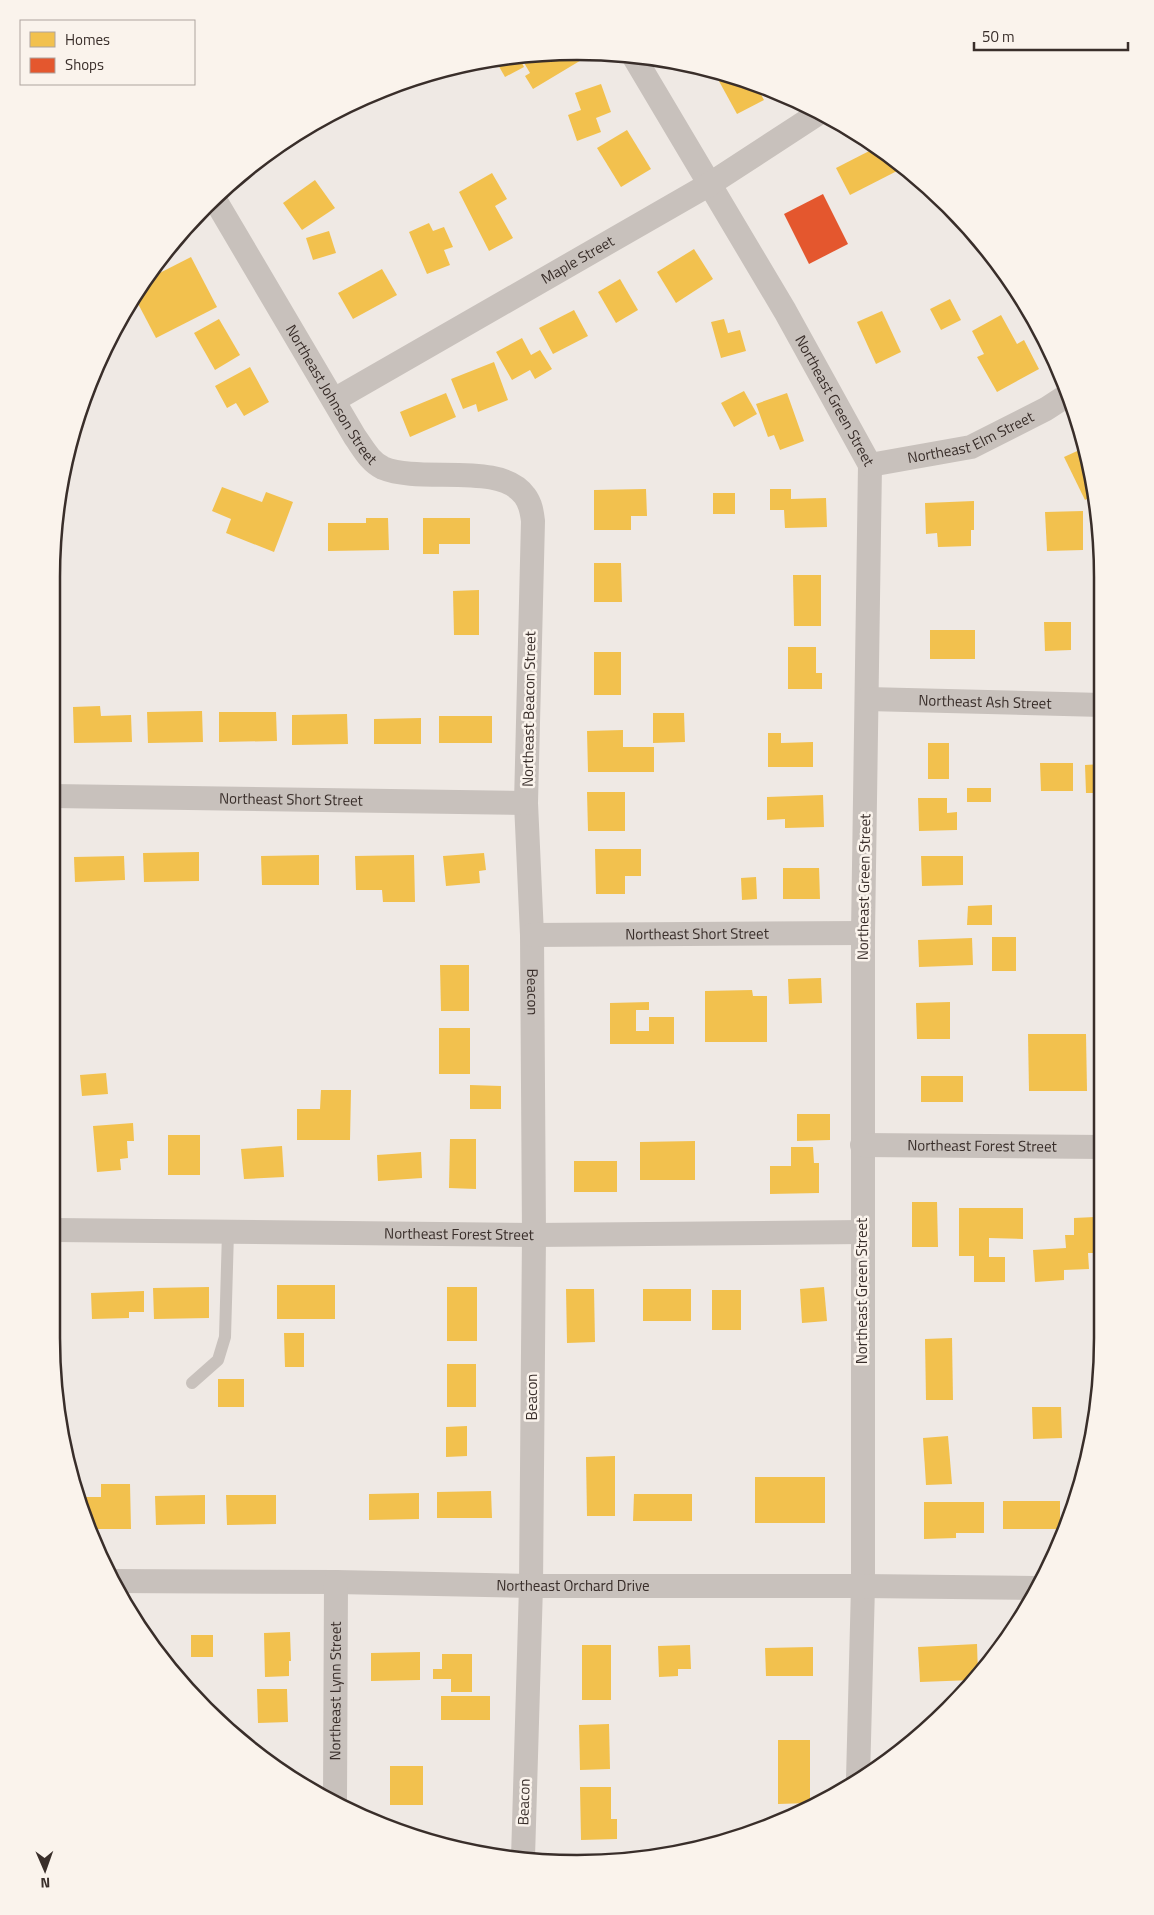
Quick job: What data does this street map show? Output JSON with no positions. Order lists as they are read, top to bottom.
{
  "streets": {
    "street": [
      "Maple Street",
      "Northeast Johnson Street",
      "Northeast Green Street",
      "Northeast Elm Street",
      "Northeast Ash Street",
      "Northeast Beacon Street",
      "Northeast Short Street",
      "Beacon",
      "Northeast Forest Street",
      "Northeast Orchard Drive",
      "Northeast Lynn Street"
    ]
  },
  "crossings": [
    ["Maple Street", "Northeast Johnson Street"],
    ["Maple Street", "Northeast Green Street"],
    ["Northeast Johnson Street", "Northeast Beacon Street"],
    ["Northeast Green Street", "Northeast Elm Street"],
    ["Northeast Green Street", "Northeast Ash Street"],
    ["Northeast Green Street", "Northeast Short Street"],
    ["Northeast Green Street", "Northeast Forest Street"],
    ["Northeast Green Street", "Northeast Orchard Drive"],
    ["Northeast Beacon Street", "Northeast Short Street"],
    ["Northeast Beacon Street", "Beacon"],
    ["Northeast Short Street", "Beacon"],
    ["Beacon", "Northeast Forest Street"],
    ["Beacon", "Northeast Orchard Drive"],
    ["Northeast Orchard Drive", "Northeast Lynn Street"]
  ],
  "legend": ["Homes", "Shops"],
  "scale_bar": "50 m",
  "north": "bottom"
}
